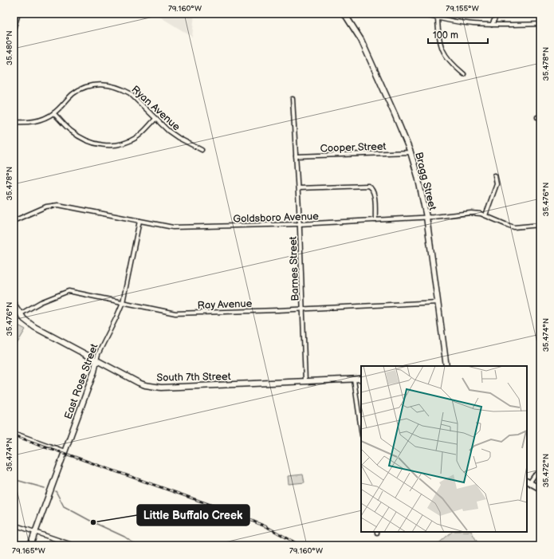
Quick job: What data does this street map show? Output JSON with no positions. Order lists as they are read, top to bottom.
{
  "streets": {
    "street": [
      "Ryan Avenue",
      "Cooper Street",
      "Bragg Street",
      "Goldsboro Avenue",
      "Barnes Street",
      "Ray Avenue",
      "South 7th Street",
      "East Rose Street"
    ]
  },
  "crossings": [
    ["Cooper Street", "Bragg Street"],
    ["Cooper Street", "Barnes Street"],
    ["Bragg Street", "Goldsboro Avenue"],
    ["Bragg Street", "Ray Avenue"],
    ["Goldsboro Avenue", "Barnes Street"],
    ["Goldsboro Avenue", "East Rose Street"],
    ["Barnes Street", "Ray Avenue"],
    ["Barnes Street", "South 7th Street"],
    ["Ray Avenue", "South 7th Street"],
    ["Ray Avenue", "East Rose Street"],
    ["South 7th Street", "East Rose Street"]
  ],
  "places": ["Little Buffalo Creek"],
  "scale_bar": "100 m",
  "coordinates": [
    "79.160°W",
    "79.155°W",
    "35.480°N",
    "35.478°N",
    "35.476°N",
    "35.474°N",
    "35.472°N",
    "79.165°W"
  ]
}
